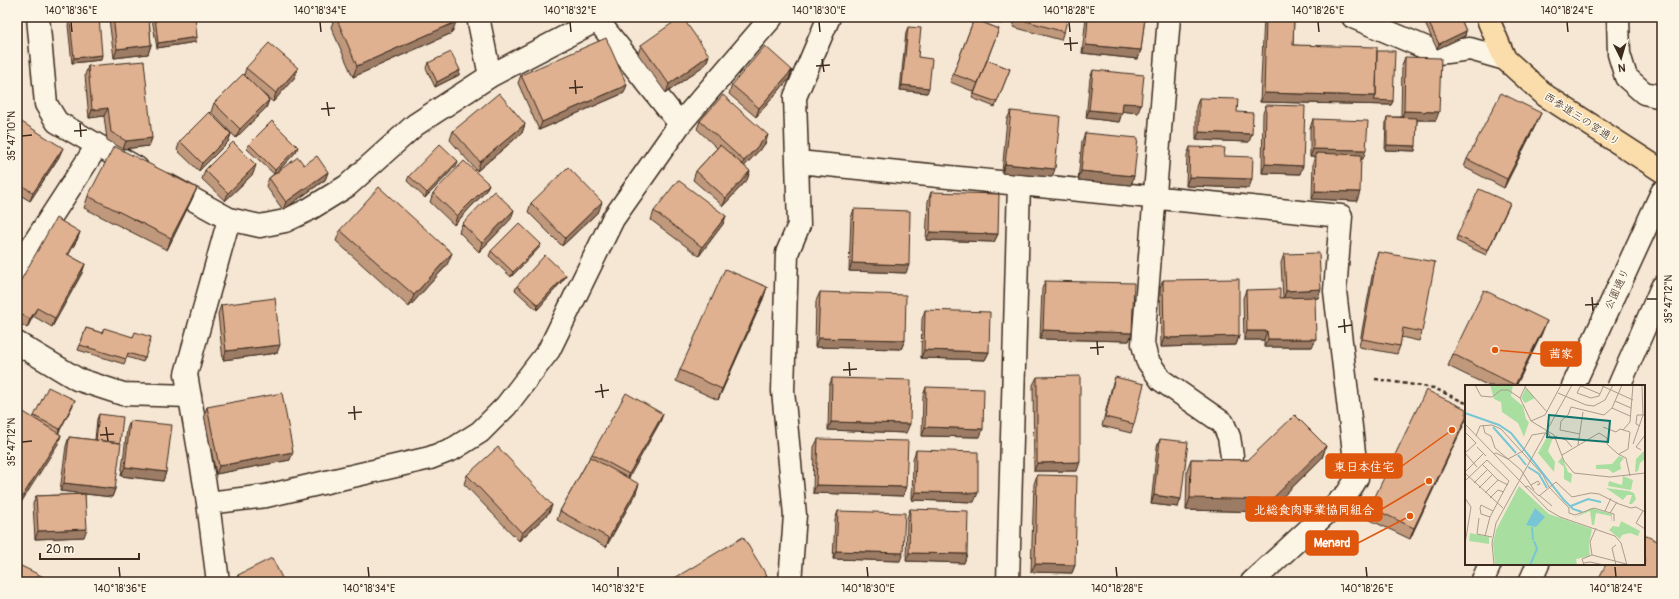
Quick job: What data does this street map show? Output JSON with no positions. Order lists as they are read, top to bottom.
{
  "streets": {
    "main road": ["西参道三の宮通り"],
    "street": ["公園通り"]
  },
  "places": [
    "茜家",
    "東日本住宅",
    "北総食肉事業協同組合",
    "Menard"
  ],
  "scale_bar": "20 m",
  "north": "bottom",
  "coordinates": [
    "140°18'36\"E",
    "140°18'34\"E",
    "140°18'32\"E",
    "140°18'30\"E",
    "140°18'28\"E",
    "140°18'26\"E",
    "140°18'24\"E",
    "35°47'10\"N",
    "35°47'12\"N"
  ]
}
